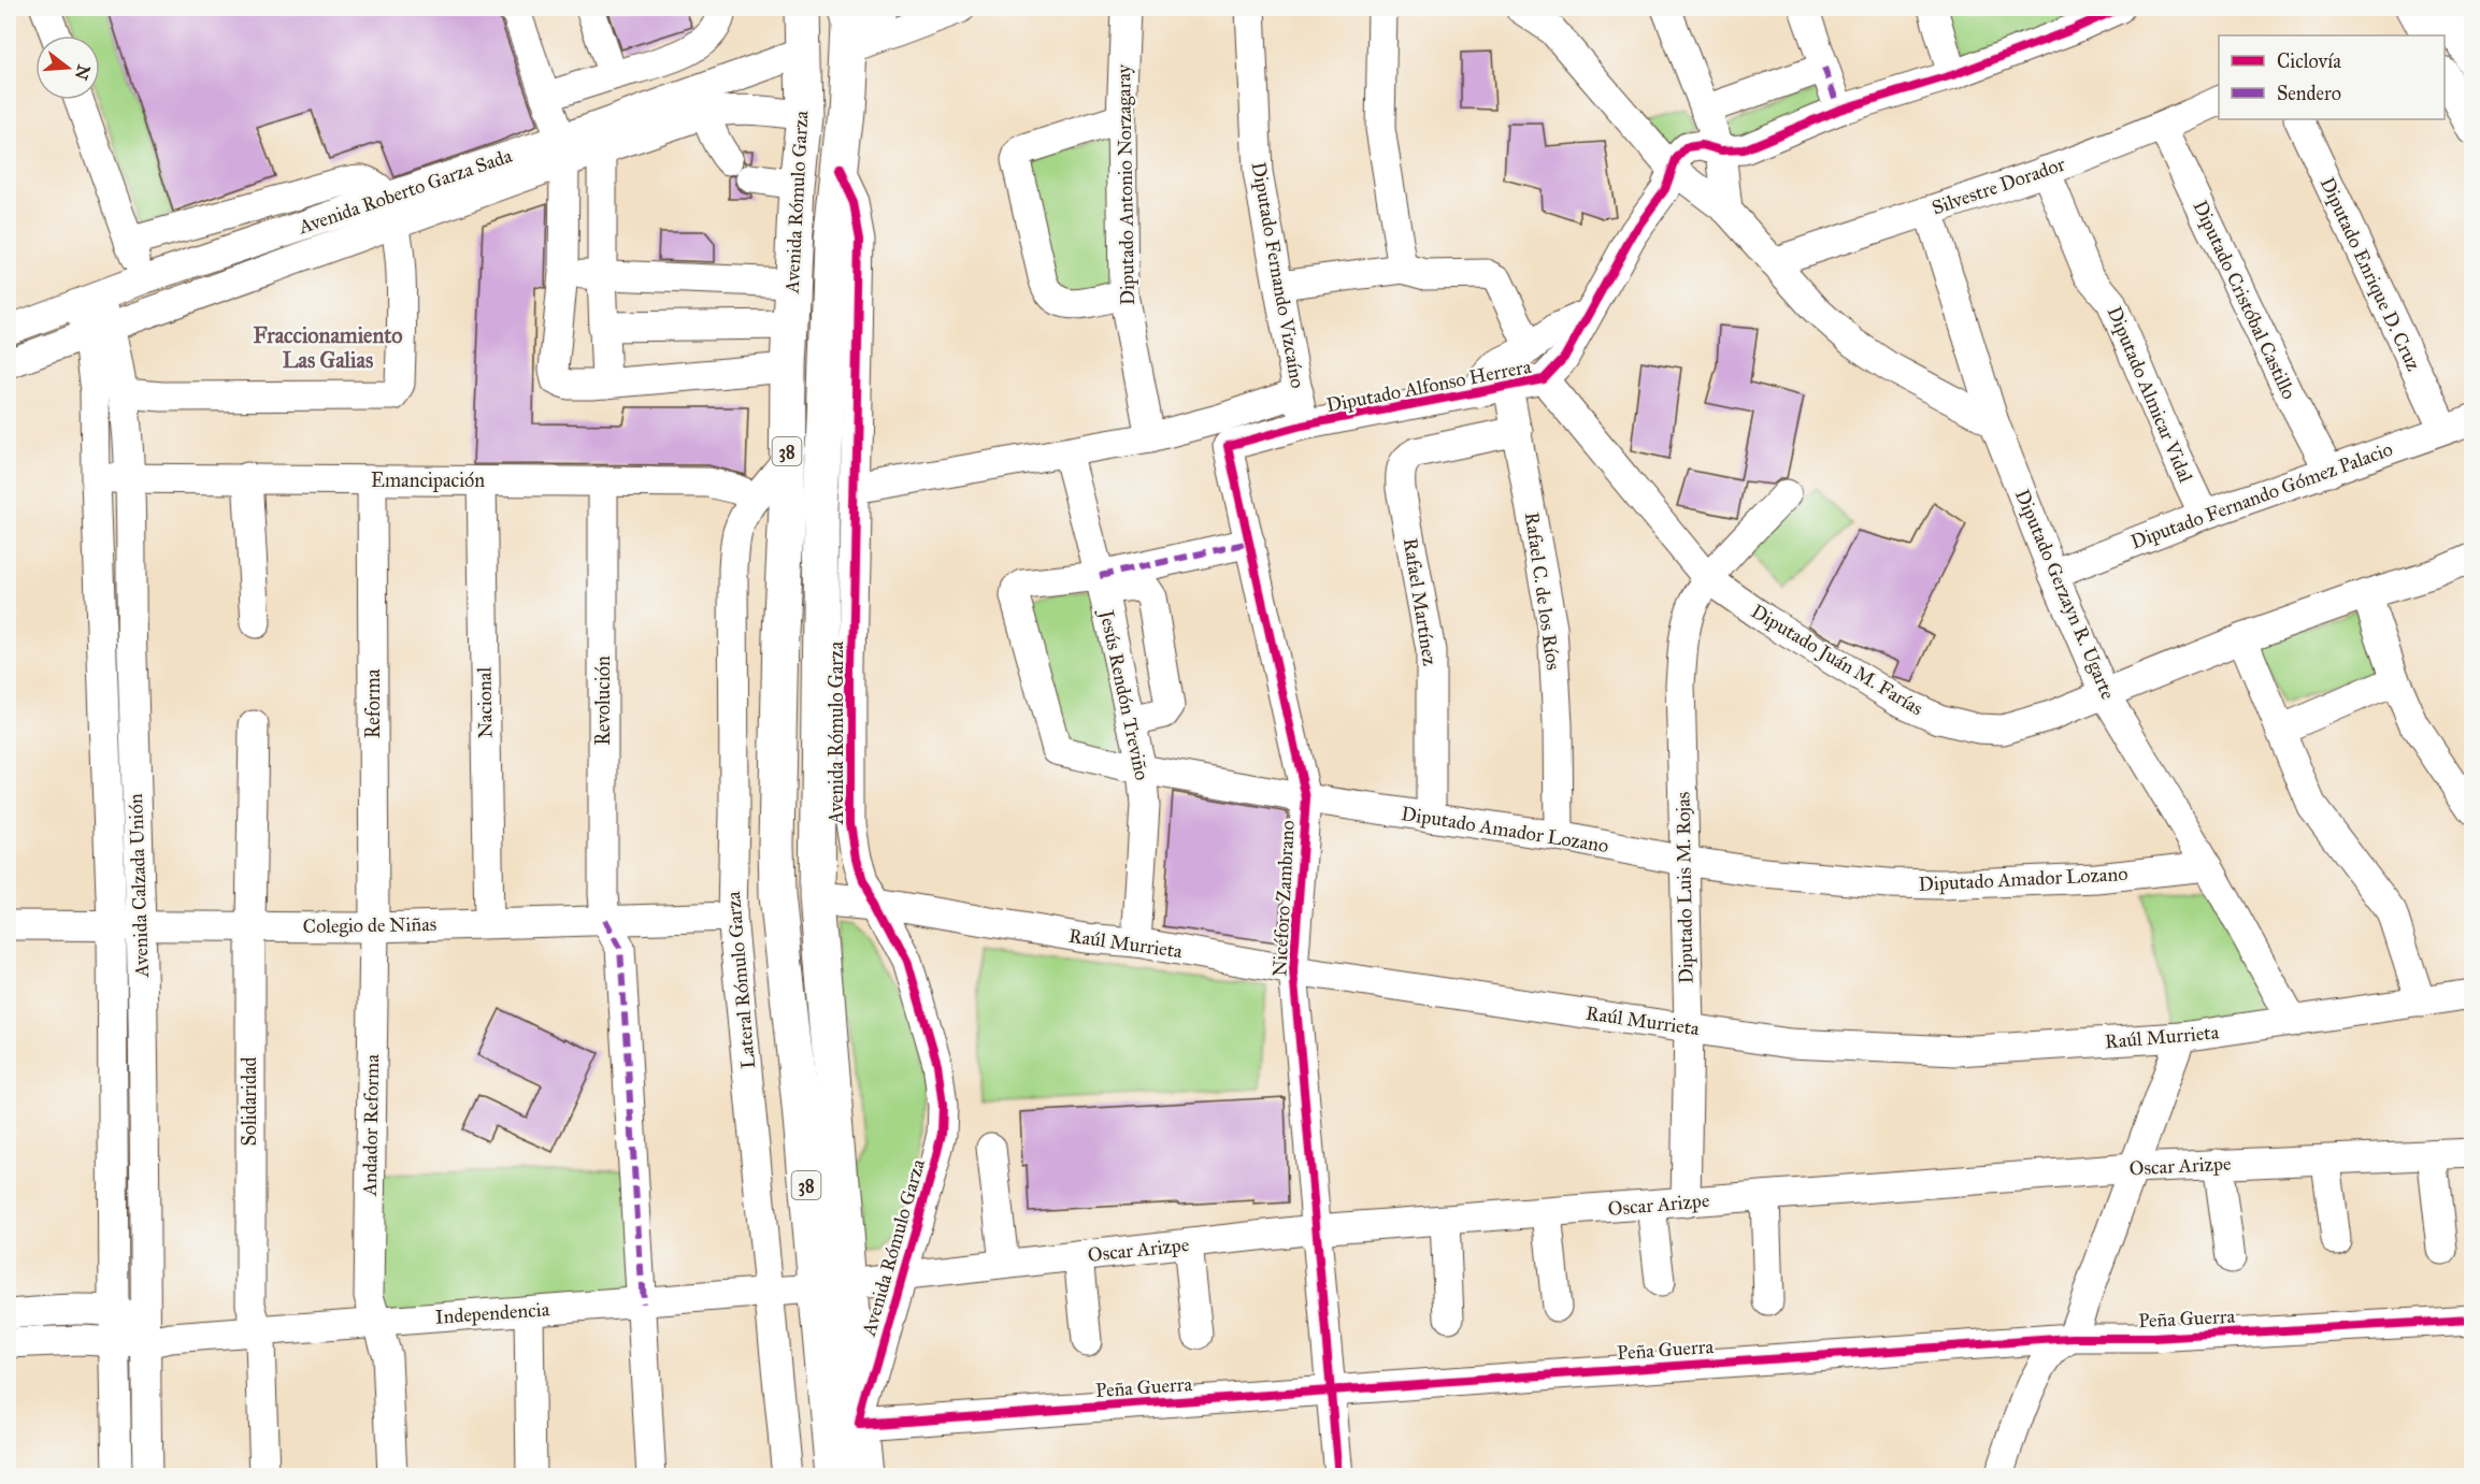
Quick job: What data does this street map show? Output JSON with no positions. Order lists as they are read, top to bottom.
{
  "streets": {
    "main road": ["Avenida Rómulo Garza", "38"],
    "street": [
      "Diputado Antonio Norzagaray",
      "Silvestre Dorador",
      "Avenida Roberto Garza Sada",
      "Diputado Enrique D. Cruz",
      "Diputado Fernando Vizcaíno",
      "Diputado Cristóbal Castillo",
      "Diputado Alfonso Herrera",
      "Diputado Almicar Vidal",
      "Emancipación",
      "Diputado Fernando Gómez Palacio",
      "Rafael C. de los Ríos",
      "Diputado Gerzayn R. Ugarte",
      "Rafael Martínez",
      "Diputado Juán M. Farías",
      "Jesús Rendón Treviño",
      "Revolución",
      "Nacional",
      "Reforma",
      "Diputado Amador Lozano",
      "Avenida Calzada Unión",
      "Diputado Luis M. Rojas",
      "Nicéforo Zambrano",
      "Colegio de Niñas",
      "Raúl Murrieta",
      "Lateral Rómulo Garza",
      "Solidaridad",
      "Andador Reforma",
      "Oscar Arizpe",
      "Independencia",
      "Peña Guerra"
    ]
  },
  "crossings": [
    ["Diputado Antonio Norzagaray", "Diputado Alfonso Herrera"],
    ["Silvestre Dorador", "Diputado Cristóbal Castillo"],
    ["Silvestre Dorador", "Diputado Almicar Vidal"],
    ["Silvestre Dorador", "Diputado Gerzayn R. Ugarte"],
    ["Avenida Roberto Garza Sada", "Avenida Rómulo Garza"],
    ["Avenida Roberto Garza Sada", "Avenida Calzada Unión"],
    ["Avenida Rómulo Garza", "Diputado Alfonso Herrera"],
    ["Avenida Rómulo Garza", "Raúl Murrieta"],
    ["Avenida Rómulo Garza", "Lateral Rómulo Garza"],
    ["Avenida Rómulo Garza", "Oscar Arizpe"],
    ["Avenida Rómulo Garza", "Independencia"],
    ["Avenida Rómulo Garza", "Peña Guerra"],
    ["Diputado Enrique D. Cruz", "Diputado Fernando Gómez Palacio"],
    ["Diputado Fernando Vizcaíno", "Diputado Alfonso Herrera"],
    ["Diputado Cristóbal Castillo", "Diputado Fernando Gómez Palacio"],
    ["Diputado Alfonso Herrera", "Rafael C. de los Ríos"],
    ["Diputado Alfonso Herrera", "Diputado Juán M. Farías"],
    ["Diputado Alfonso Herrera", "Jesús Rendón Treviño"],
    ["Diputado Alfonso Herrera", "Nicéforo Zambrano"],
    ["Diputado Almicar Vidal", "Diputado Fernando Gómez Palacio"],
    ["Emancipación", "Revolución"],
    ["Emancipación", "Nacional"],
    ["Emancipación", "Reforma"],
    ["Emancipación", "Avenida Calzada Unión"],
    ["Emancipación", "Lateral Rómulo Garza"],
    ["Diputado Fernando Gómez Palacio", "Diputado Gerzayn R. Ugarte"],
    ["Rafael C. de los Ríos", "Rafael Martínez"],
    ["Rafael C. de los Ríos", "Diputado Amador Lozano"],
    ["Diputado Gerzayn R. Ugarte", "Diputado Juán M. Farías"],
    ["Diputado Gerzayn R. Ugarte", "Diputado Amador Lozano"],
    ["Diputado Gerzayn R. Ugarte", "Raúl Murrieta"],
    ["Rafael Martínez", "Diputado Amador Lozano"],
    ["Diputado Juán M. Farías", "Diputado Luis M. Rojas"],
    ["Jesús Rendón Treviño", "Diputado Amador Lozano"],
    ["Jesús Rendón Treviño", "Raúl Murrieta"],
    ["Revolución", "Colegio de Niñas"],
    ["Nacional", "Colegio de Niñas"],
    ["Reforma", "Colegio de Niñas"],
    ["Reforma", "Andador Reforma"],
    ["Diputado Amador Lozano", "Diputado Luis M. Rojas"],
    ["Diputado Amador Lozano", "Nicéforo Zambrano"],
    ["Avenida Calzada Unión", "Colegio de Niñas"],
    ["Avenida Calzada Unión", "Independencia"],
    ["Diputado Luis M. Rojas", "Raúl Murrieta"],
    ["Diputado Luis M. Rojas", "Oscar Arizpe"],
    ["Nicéforo Zambrano", "Raúl Murrieta"],
    ["Nicéforo Zambrano", "Oscar Arizpe"],
    ["Nicéforo Zambrano", "Peña Guerra"],
    ["Colegio de Niñas", "Lateral Rómulo Garza"],
    ["Colegio de Niñas", "Solidaridad"],
    ["Colegio de Niñas", "Andador Reforma"],
    ["Lateral Rómulo Garza", "Independencia"],
    ["Solidaridad", "Independencia"],
    ["Andador Reforma", "Independencia"],
    ["Oscar Arizpe", "Independencia"]
  ],
  "districts": ["Fraccionamiento Las Galias"],
  "legend": ["Ciclovía", "Sendero"],
  "north": "right"
}
